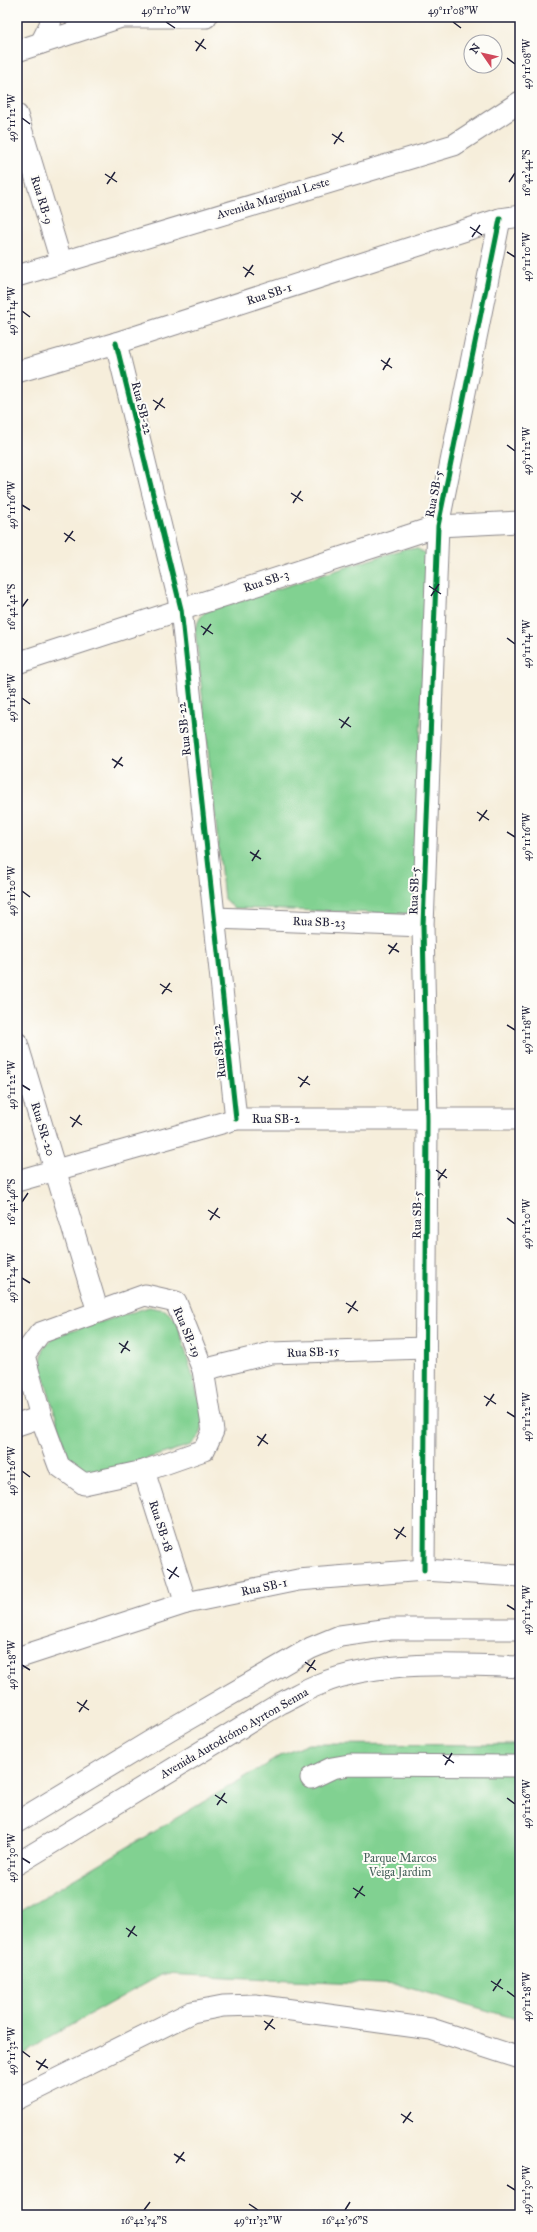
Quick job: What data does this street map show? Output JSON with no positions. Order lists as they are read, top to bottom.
{
  "streets": {
    "street": [
      "Avenida Marginal Leste",
      "Rua RB-9",
      "Rua SB-1",
      "Rua SB-22",
      "Rua SB-5",
      "Rua SB-3",
      "Rua SB-23",
      "Rua SB-2",
      "Rua SR-20",
      "Rua SB-19",
      "Rua SB-15",
      "Rua SB-18",
      "Avenida Autodrómo Ayrton Senna"
    ]
  },
  "crossings": [
    ["Avenida Marginal Leste", "Rua RB-9"],
    ["Rua SB-1", "Rua SB-22"],
    ["Rua SB-1", "Rua SB-5"],
    ["Rua SB-1", "Rua SB-18"],
    ["Rua SB-22", "Rua SB-3"],
    ["Rua SB-22", "Rua SB-23"],
    ["Rua SB-22", "Rua SB-2"],
    ["Rua SB-5", "Rua SB-3"],
    ["Rua SB-5", "Rua SB-23"],
    ["Rua SB-5", "Rua SB-2"],
    ["Rua SB-5", "Rua SB-15"],
    ["Rua SB-2", "Rua SR-20"],
    ["Rua SB-19", "Rua SB-15"]
  ],
  "parks": ["Parque Marcos Veiga Jardim"],
  "north": "top left",
  "coordinates": [
    "49°11'10\"W",
    "49°11'08\"W",
    "49°11'12\"W",
    "16°42'44\"S",
    "49°11'14\"W",
    "49°11'16\"W",
    "16°42'42\"S",
    "49°11'18\"W",
    "49°11'20\"W",
    "49°11'22\"W",
    "16°42'46\"S",
    "49°11'24\"W",
    "49°11'26\"W",
    "49°11'28\"W",
    "49°11'30\"W",
    "49°11'32\"W",
    "16°42'54\"S",
    "16°42'56\"S"
  ]
}
